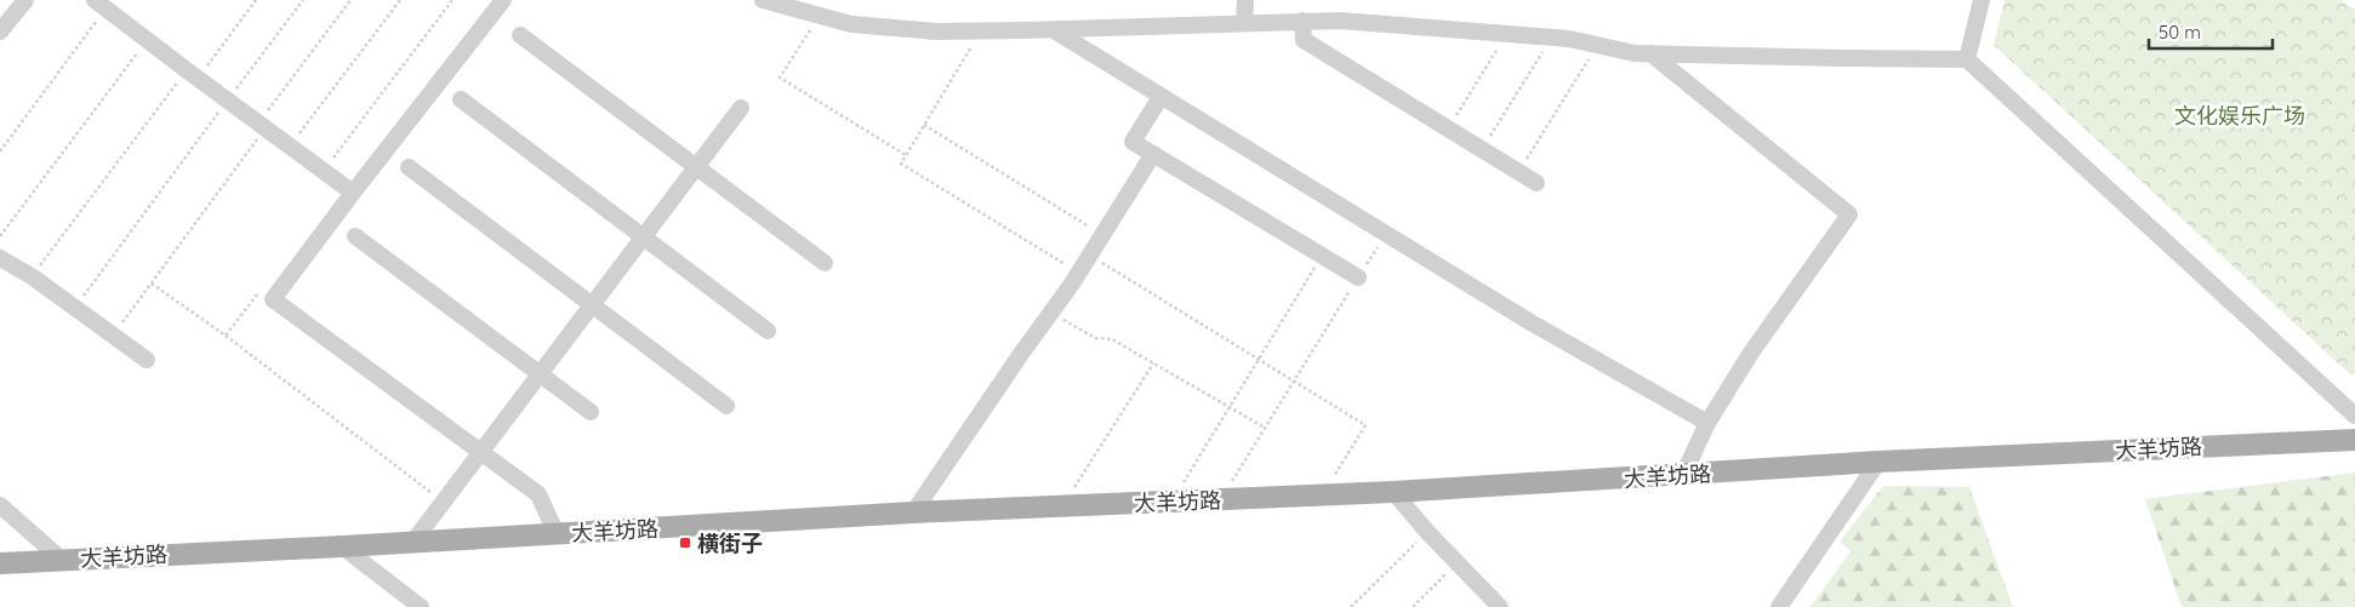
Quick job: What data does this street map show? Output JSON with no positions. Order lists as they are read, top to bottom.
{
  "streets": {
    "main road": ["大羊坊路"]
  },
  "parks": ["文化娱乐广场"],
  "places": {
    "transit": ["横街子"]
  },
  "scale_bar": "50 m"
}
